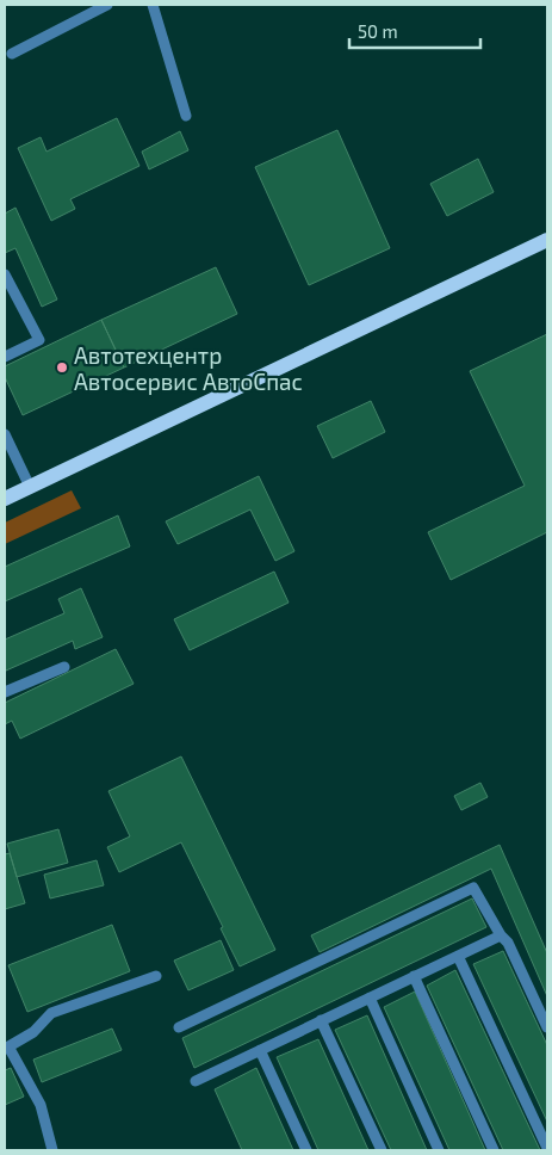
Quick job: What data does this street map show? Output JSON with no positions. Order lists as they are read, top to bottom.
{
  "places": ["Автотехцентр Автосервис АвтоСпас"],
  "scale_bar": "50 m"
}
